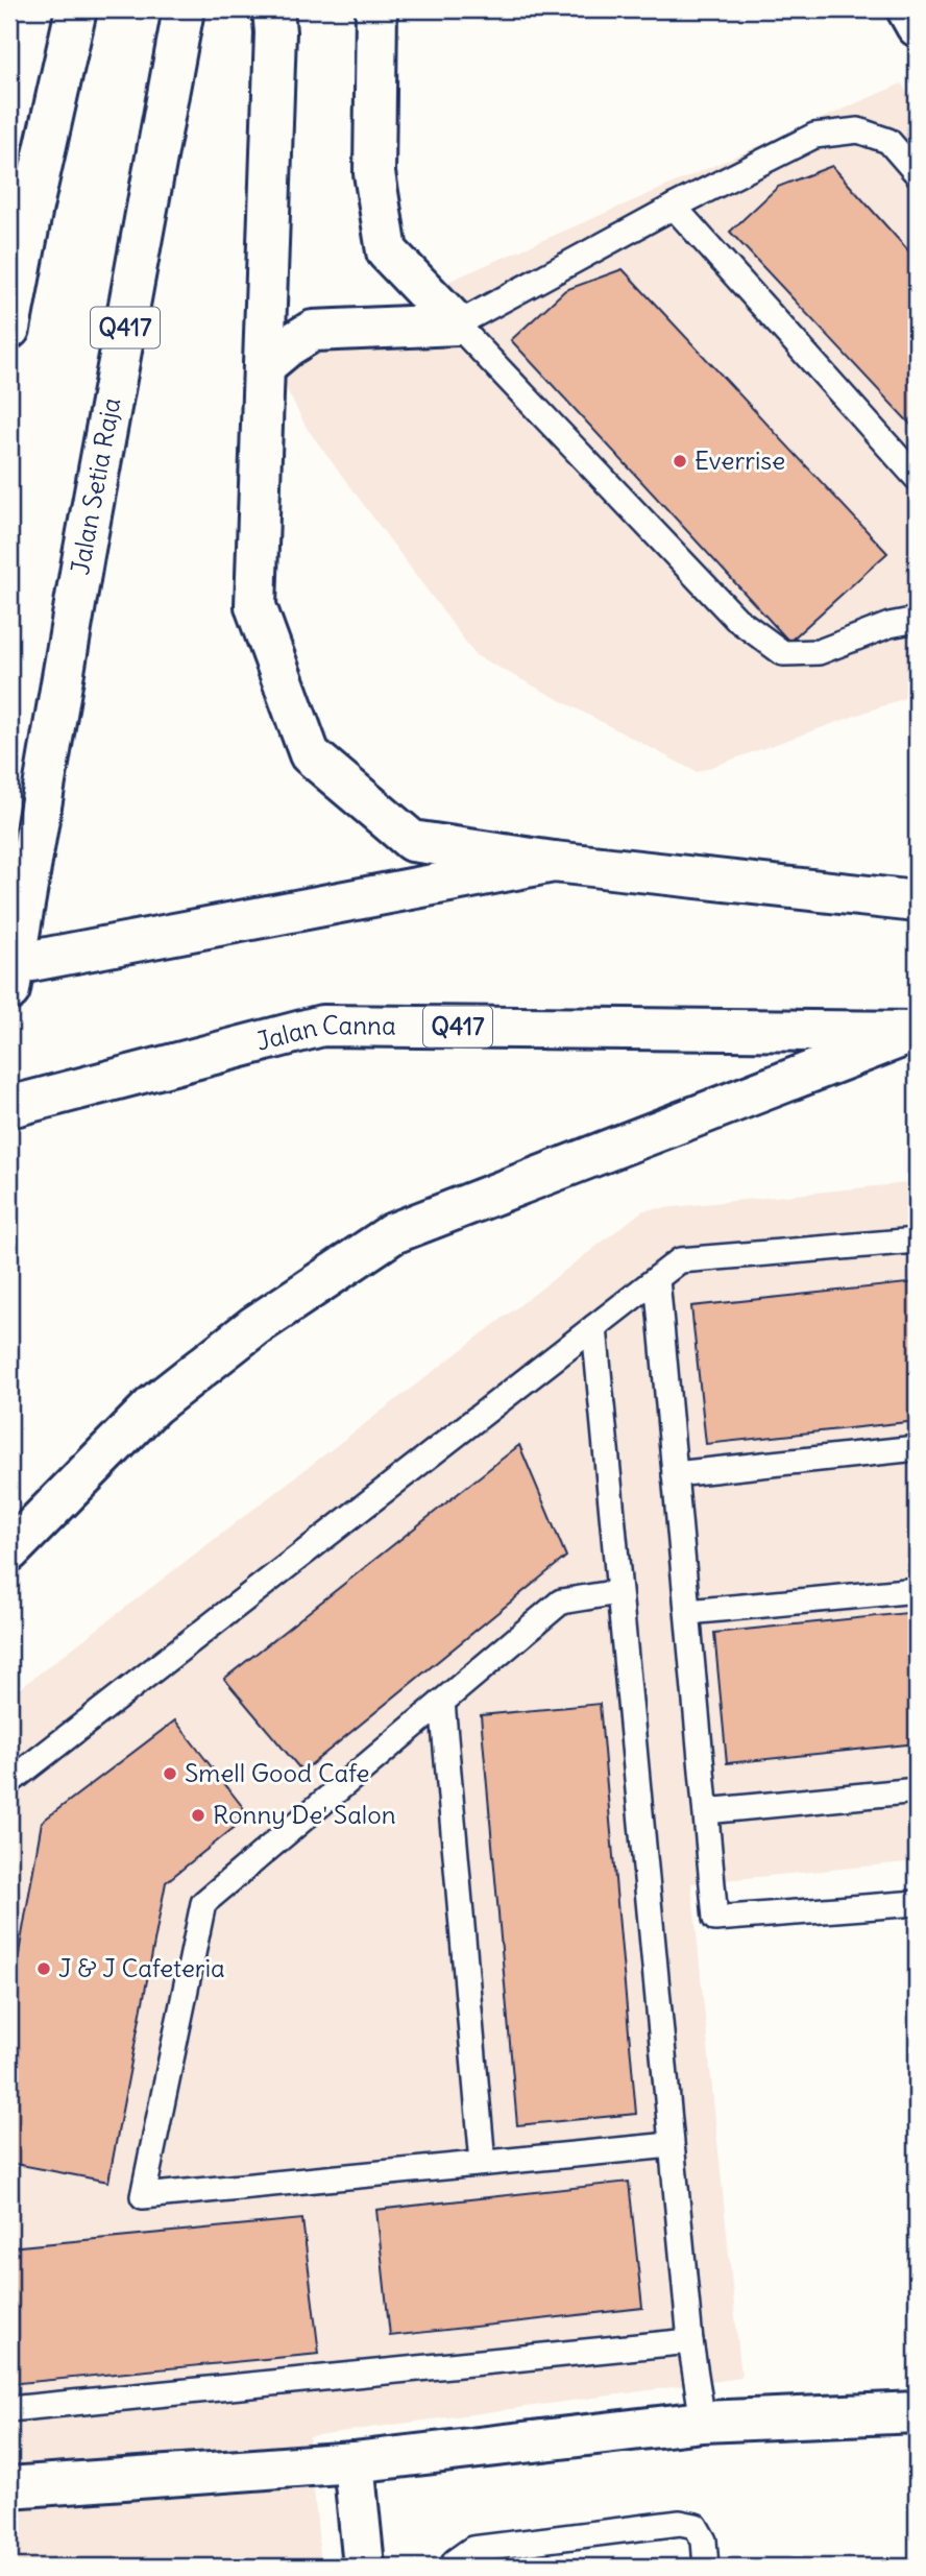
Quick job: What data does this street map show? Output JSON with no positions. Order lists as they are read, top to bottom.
{
  "streets": {
    "main road": ["Q417", "Jalan Setia Raja", "Jalan Canna"]
  },
  "crossings": [
    ["Q417", "Jalan Setia Raja"]
  ],
  "places": [
    "Everrise",
    "Smell Good Cafe",
    "Ronny De' Salon",
    "J & J Cafeteria"
  ]
}
